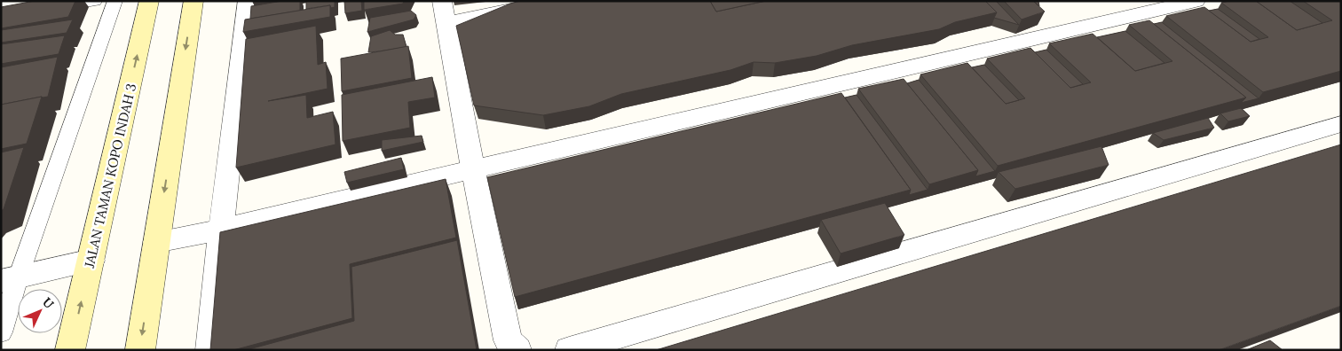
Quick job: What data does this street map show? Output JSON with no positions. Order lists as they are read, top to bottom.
{
  "streets": {
    "main road": ["JALAN TAMAN KOPO INDAH 3"]
  },
  "north": "top right"
}
